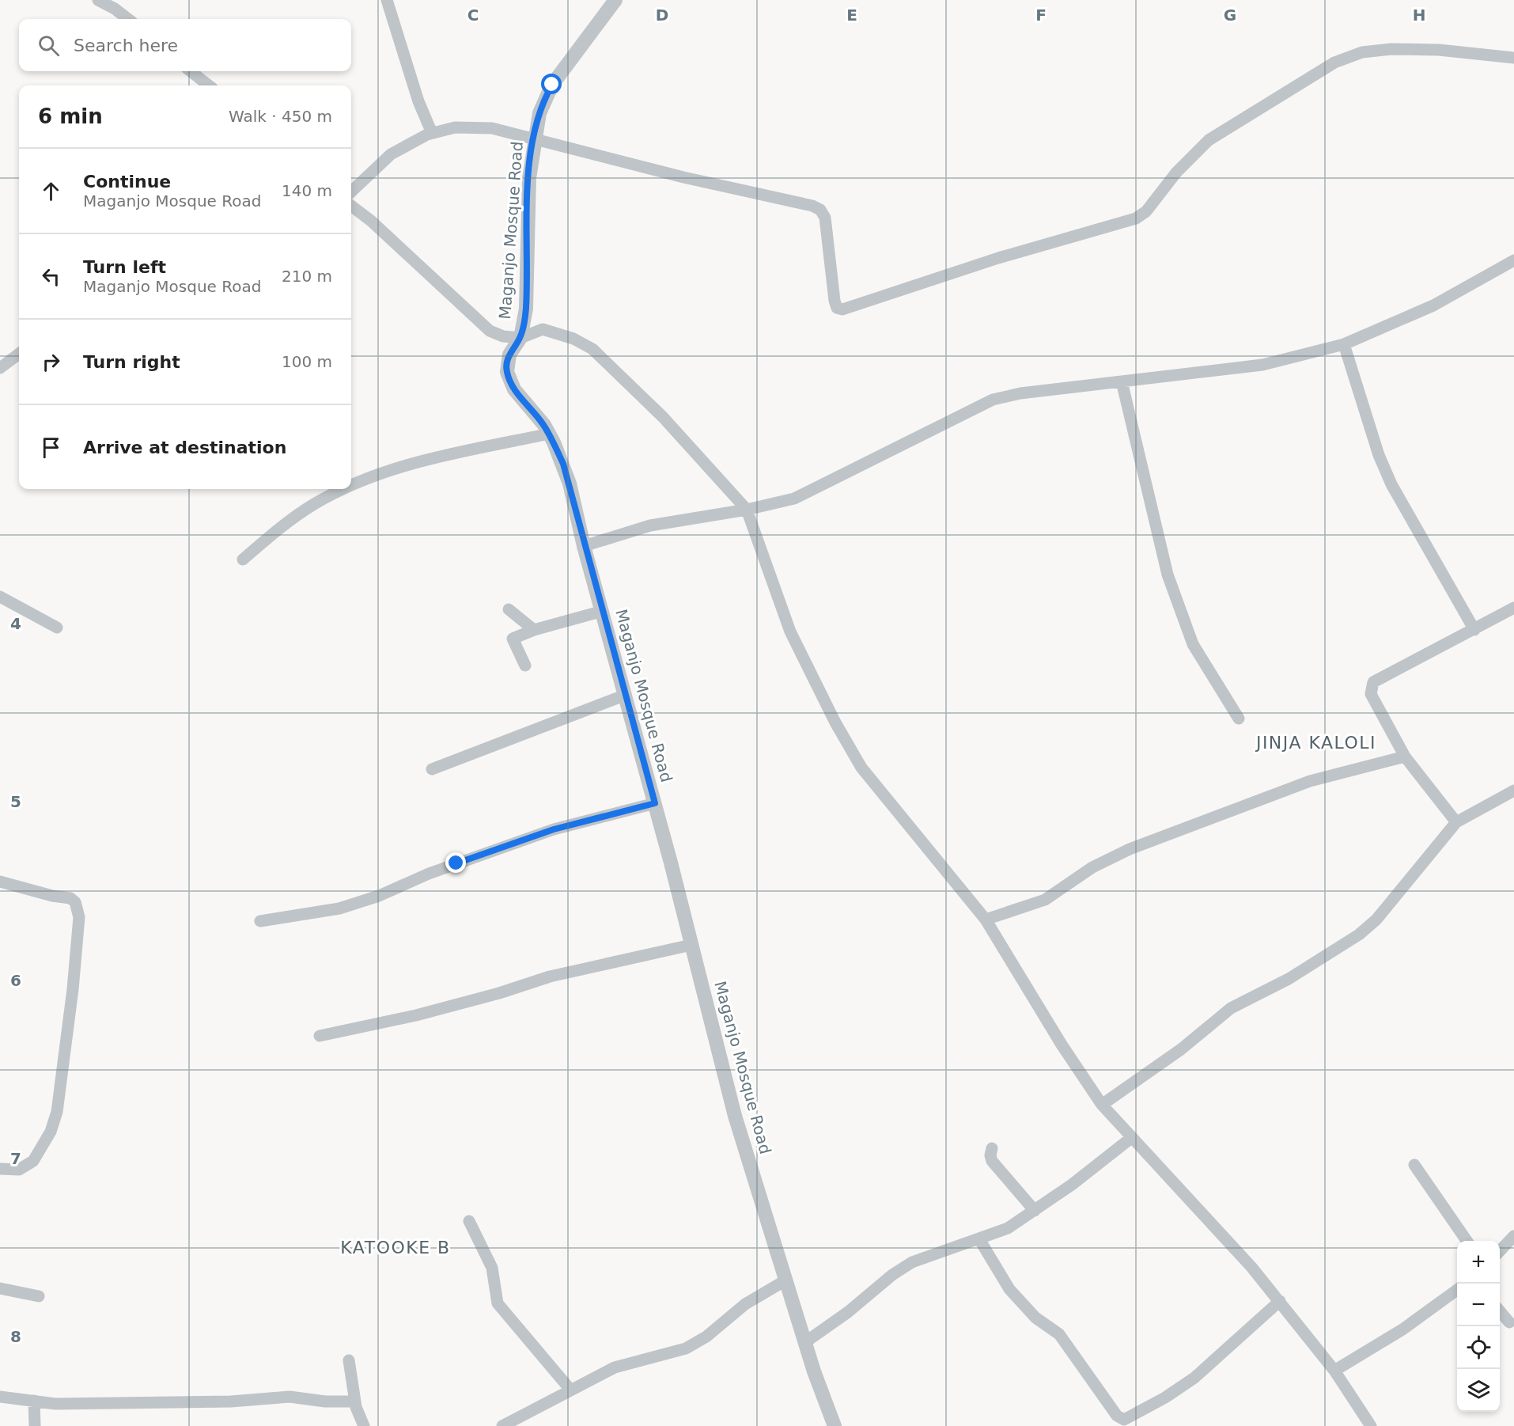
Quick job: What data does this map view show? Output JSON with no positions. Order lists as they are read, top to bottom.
{
  "streets": {
    "street": ["Maganjo Mosque Road"]
  },
  "districts": ["JINJA KALOLI", "KATOOKE B"],
  "page": {
    "search": "Search here",
    "heading": ["6 min", "Walk · 450 m"],
    "list": [
      ["Continue", "Maganjo Mosque Road", "140 m"],
      ["Turn left", "Maganjo Mosque Road", "210 m"],
      ["Turn right", "100 m"],
      "Arrive at destination"
    ],
    "map_buttons": ["+", "−"]
  },
  "grid": {
    "columns": [
      "C",
      "D",
      "E",
      "F",
      "G",
      "H"
    ],
    "rows": [
      "4",
      "5",
      "6",
      "7",
      "8"
    ]
  }
}
